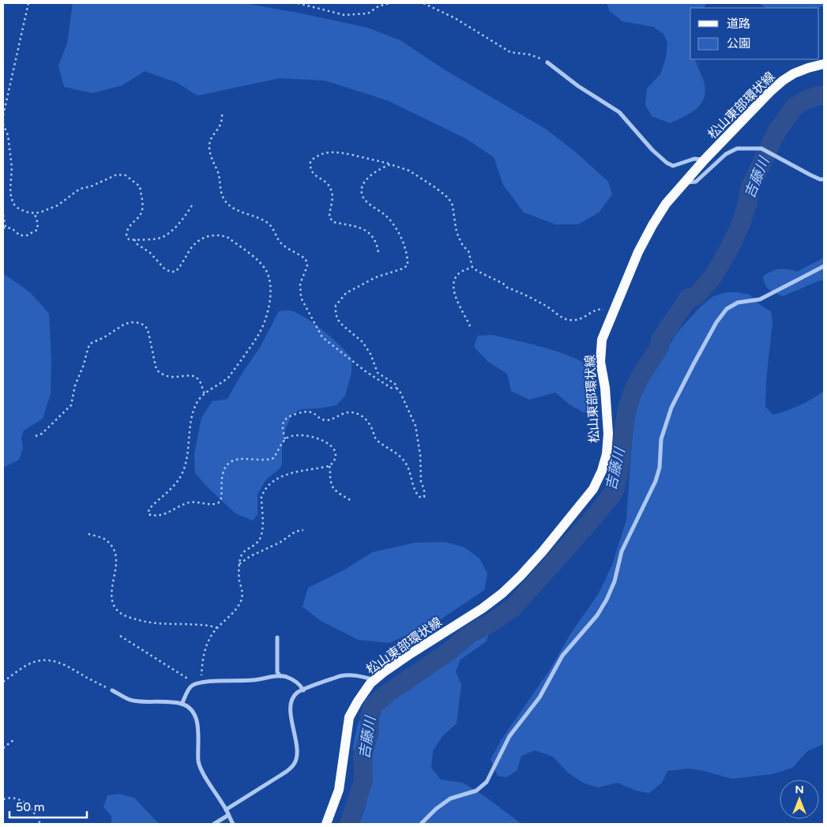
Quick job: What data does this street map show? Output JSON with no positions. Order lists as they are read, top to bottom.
{
  "streets": {
    "main road": ["松山東部環状線"]
  },
  "water": ["吉藤川"],
  "legend": ["道路", "公園"],
  "scale_bar": "50 m",
  "north": "top"
}
